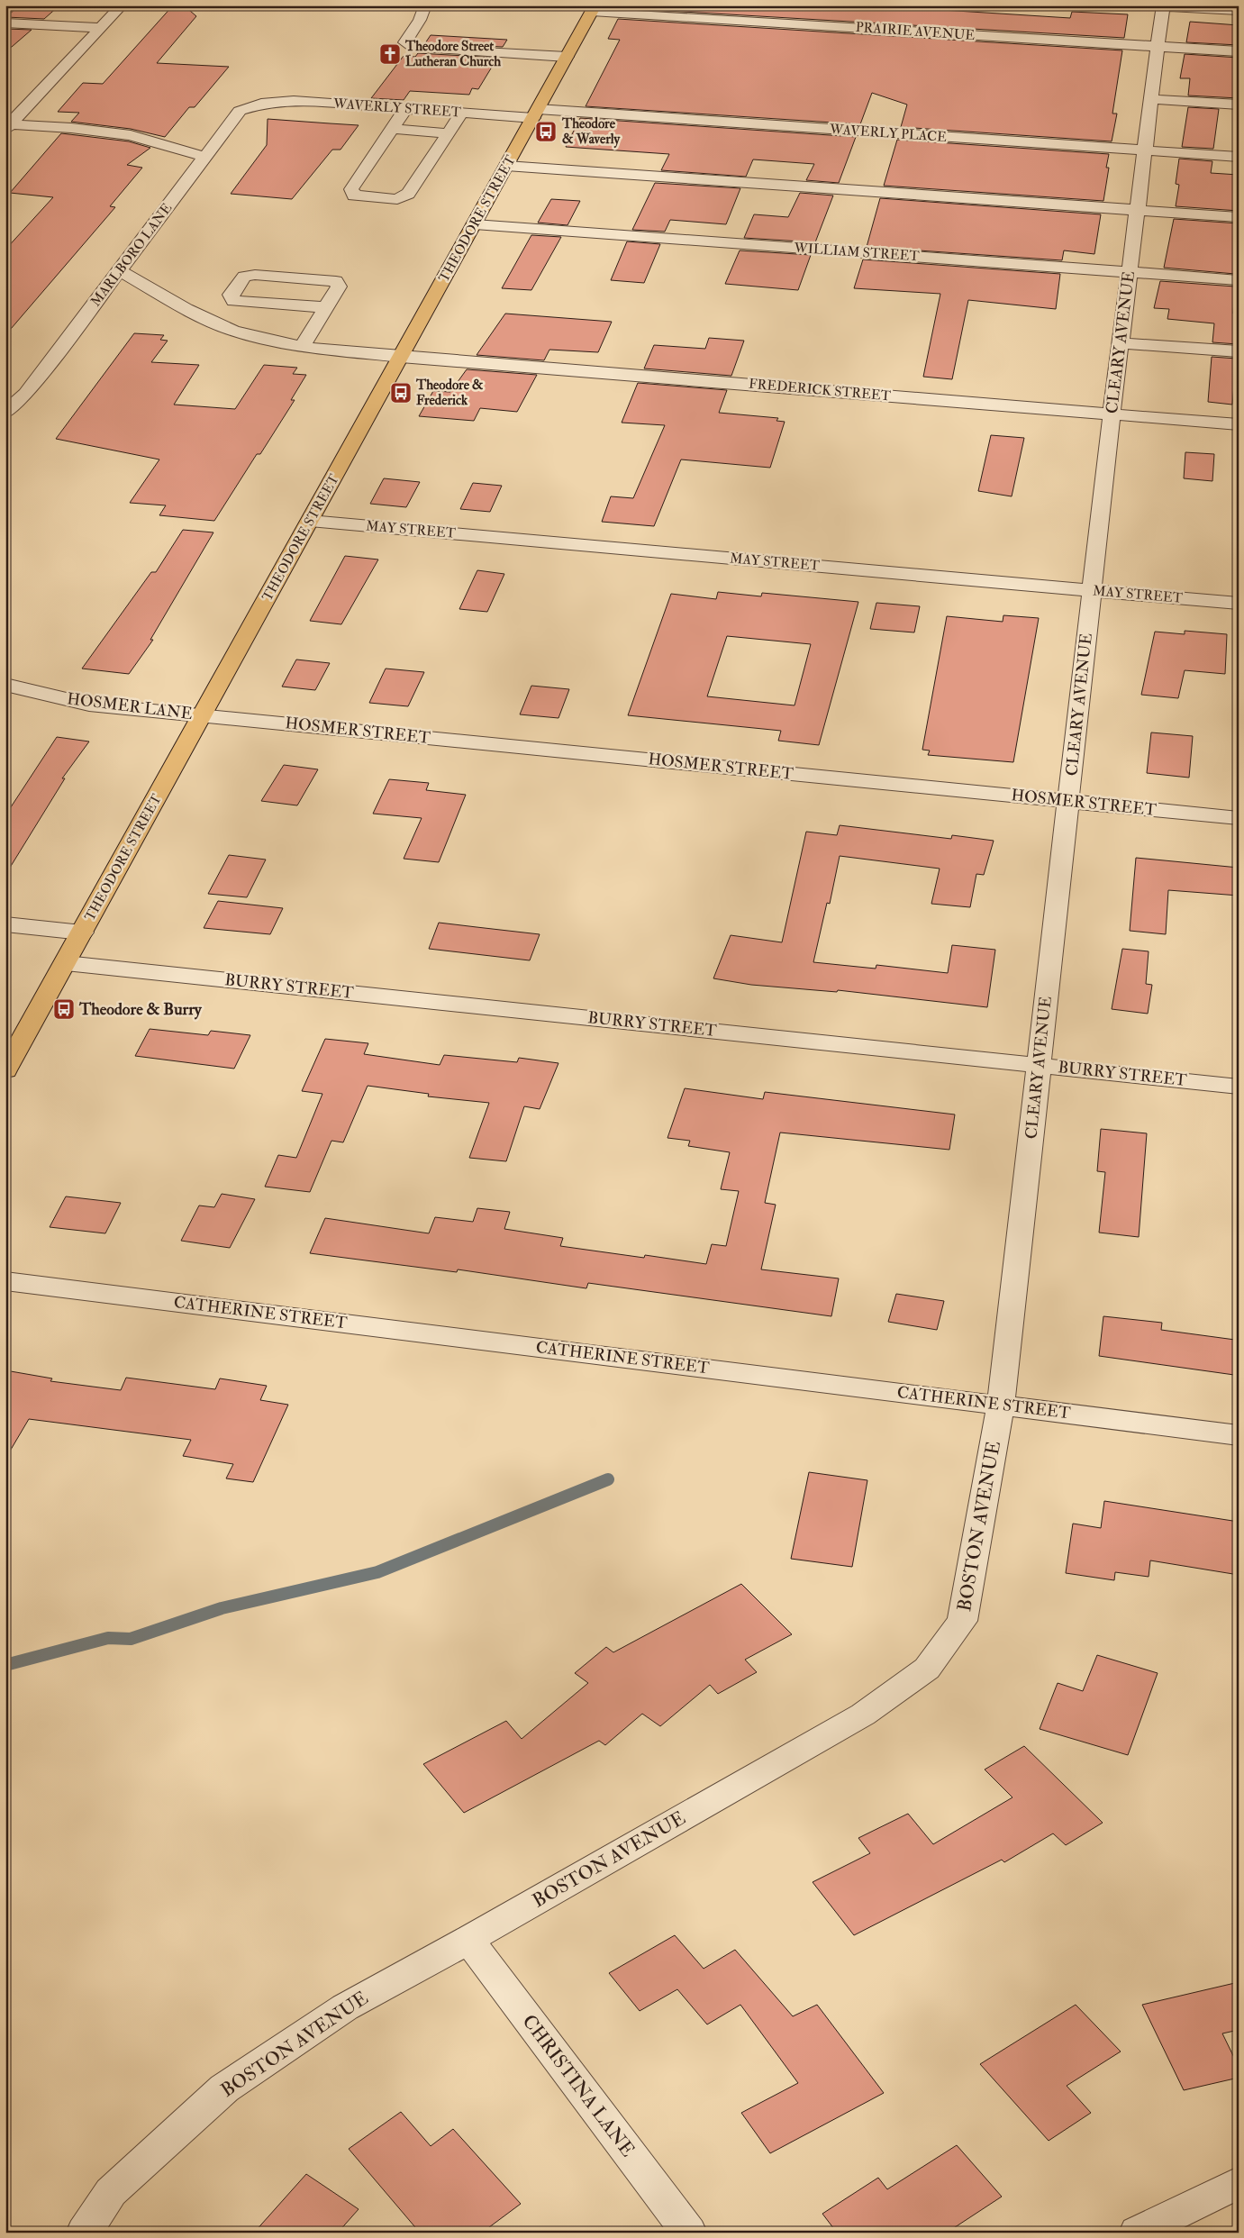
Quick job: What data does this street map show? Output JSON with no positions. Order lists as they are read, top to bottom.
{
  "streets": {
    "main road": ["THEODORE STREET"],
    "street": [
      "PRAIRIE AVENUE",
      "WAVERLY STREET",
      "WAVERLY PLACE",
      "WILLIAM STREET",
      "MARLBORO LANE",
      "CLEARY AVENUE",
      "FREDERICK STREET",
      "MAY STREET",
      "HOSMER LANE",
      "HOSMER STREET",
      "BURRY STREET",
      "CATHERINE STREET",
      "BOSTON AVENUE",
      "CHRISTINA LANE"
    ]
  },
  "crossings": [
    ["PRAIRIE AVENUE", "THEODORE STREET"],
    ["PRAIRIE AVENUE", "CLEARY AVENUE"],
    ["WAVERLY STREET", "WAVERLY PLACE"],
    ["WAVERLY STREET", "THEODORE STREET"],
    ["WAVERLY STREET", "MARLBORO LANE"],
    ["WAVERLY PLACE", "THEODORE STREET"],
    ["WAVERLY PLACE", "CLEARY AVENUE"],
    ["THEODORE STREET", "WILLIAM STREET"],
    ["THEODORE STREET", "FREDERICK STREET"],
    ["THEODORE STREET", "MAY STREET"],
    ["THEODORE STREET", "HOSMER LANE"],
    ["THEODORE STREET", "HOSMER STREET"],
    ["THEODORE STREET", "BURRY STREET"],
    ["WILLIAM STREET", "CLEARY AVENUE"],
    ["MARLBORO LANE", "FREDERICK STREET"],
    ["CLEARY AVENUE", "FREDERICK STREET"],
    ["CLEARY AVENUE", "MAY STREET"],
    ["CLEARY AVENUE", "HOSMER STREET"],
    ["CLEARY AVENUE", "BURRY STREET"],
    ["CLEARY AVENUE", "CATHERINE STREET"],
    ["CLEARY AVENUE", "BOSTON AVENUE"],
    ["HOSMER LANE", "HOSMER STREET"],
    ["CATHERINE STREET", "BOSTON AVENUE"],
    ["BOSTON AVENUE", "CHRISTINA LANE"]
  ],
  "places": {
    "church": ["Theodore Street Lutheran Church"],
    "bus stop": ["Theodore & Waverly", "Theodore & Frederick", "Theodore & Burry"]
  }
}
